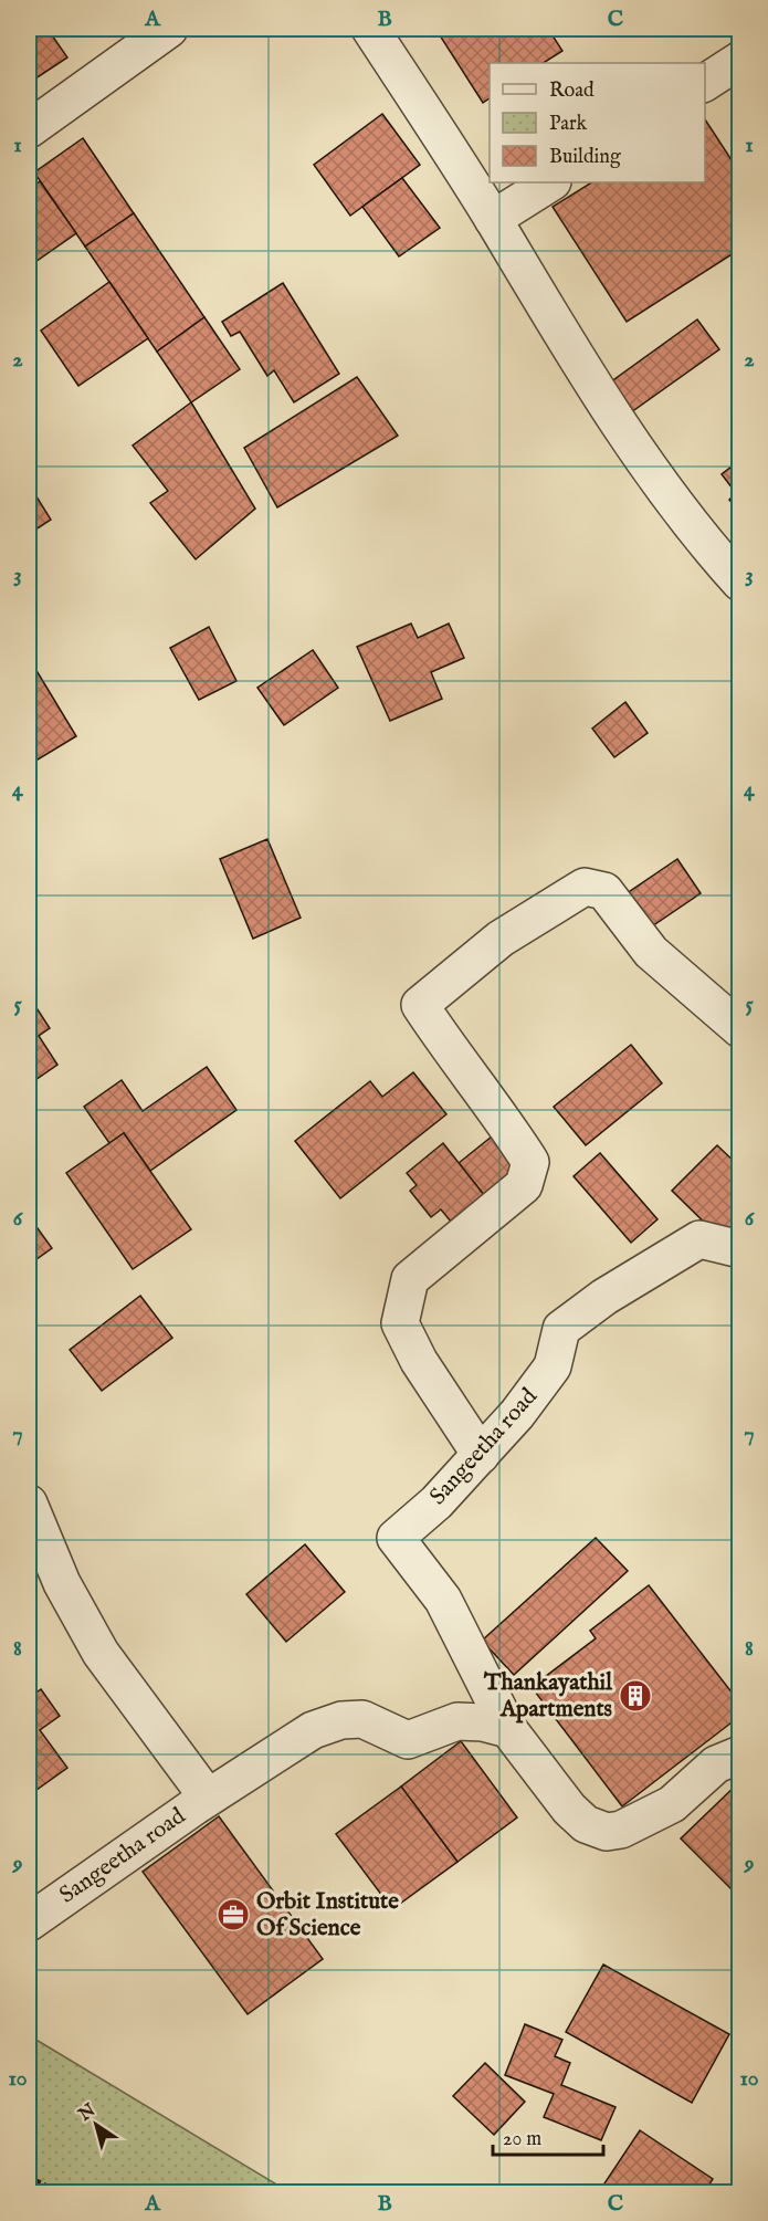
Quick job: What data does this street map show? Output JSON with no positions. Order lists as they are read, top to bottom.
{
  "streets": {
    "street": ["Sangeetha road"]
  },
  "places": {
    "building": ["Thankayathil Apartments"],
    "office": ["Orbit Institute Of Science"]
  },
  "legend": ["Road", "Park", "Building"],
  "scale_bar": "20 m",
  "north": "top left",
  "grid": {
    "columns": ["A", "B", "C"],
    "rows": [
      "1",
      "2",
      "3",
      "4",
      "5",
      "6",
      "7",
      "8",
      "9",
      "10"
    ]
  }
}
